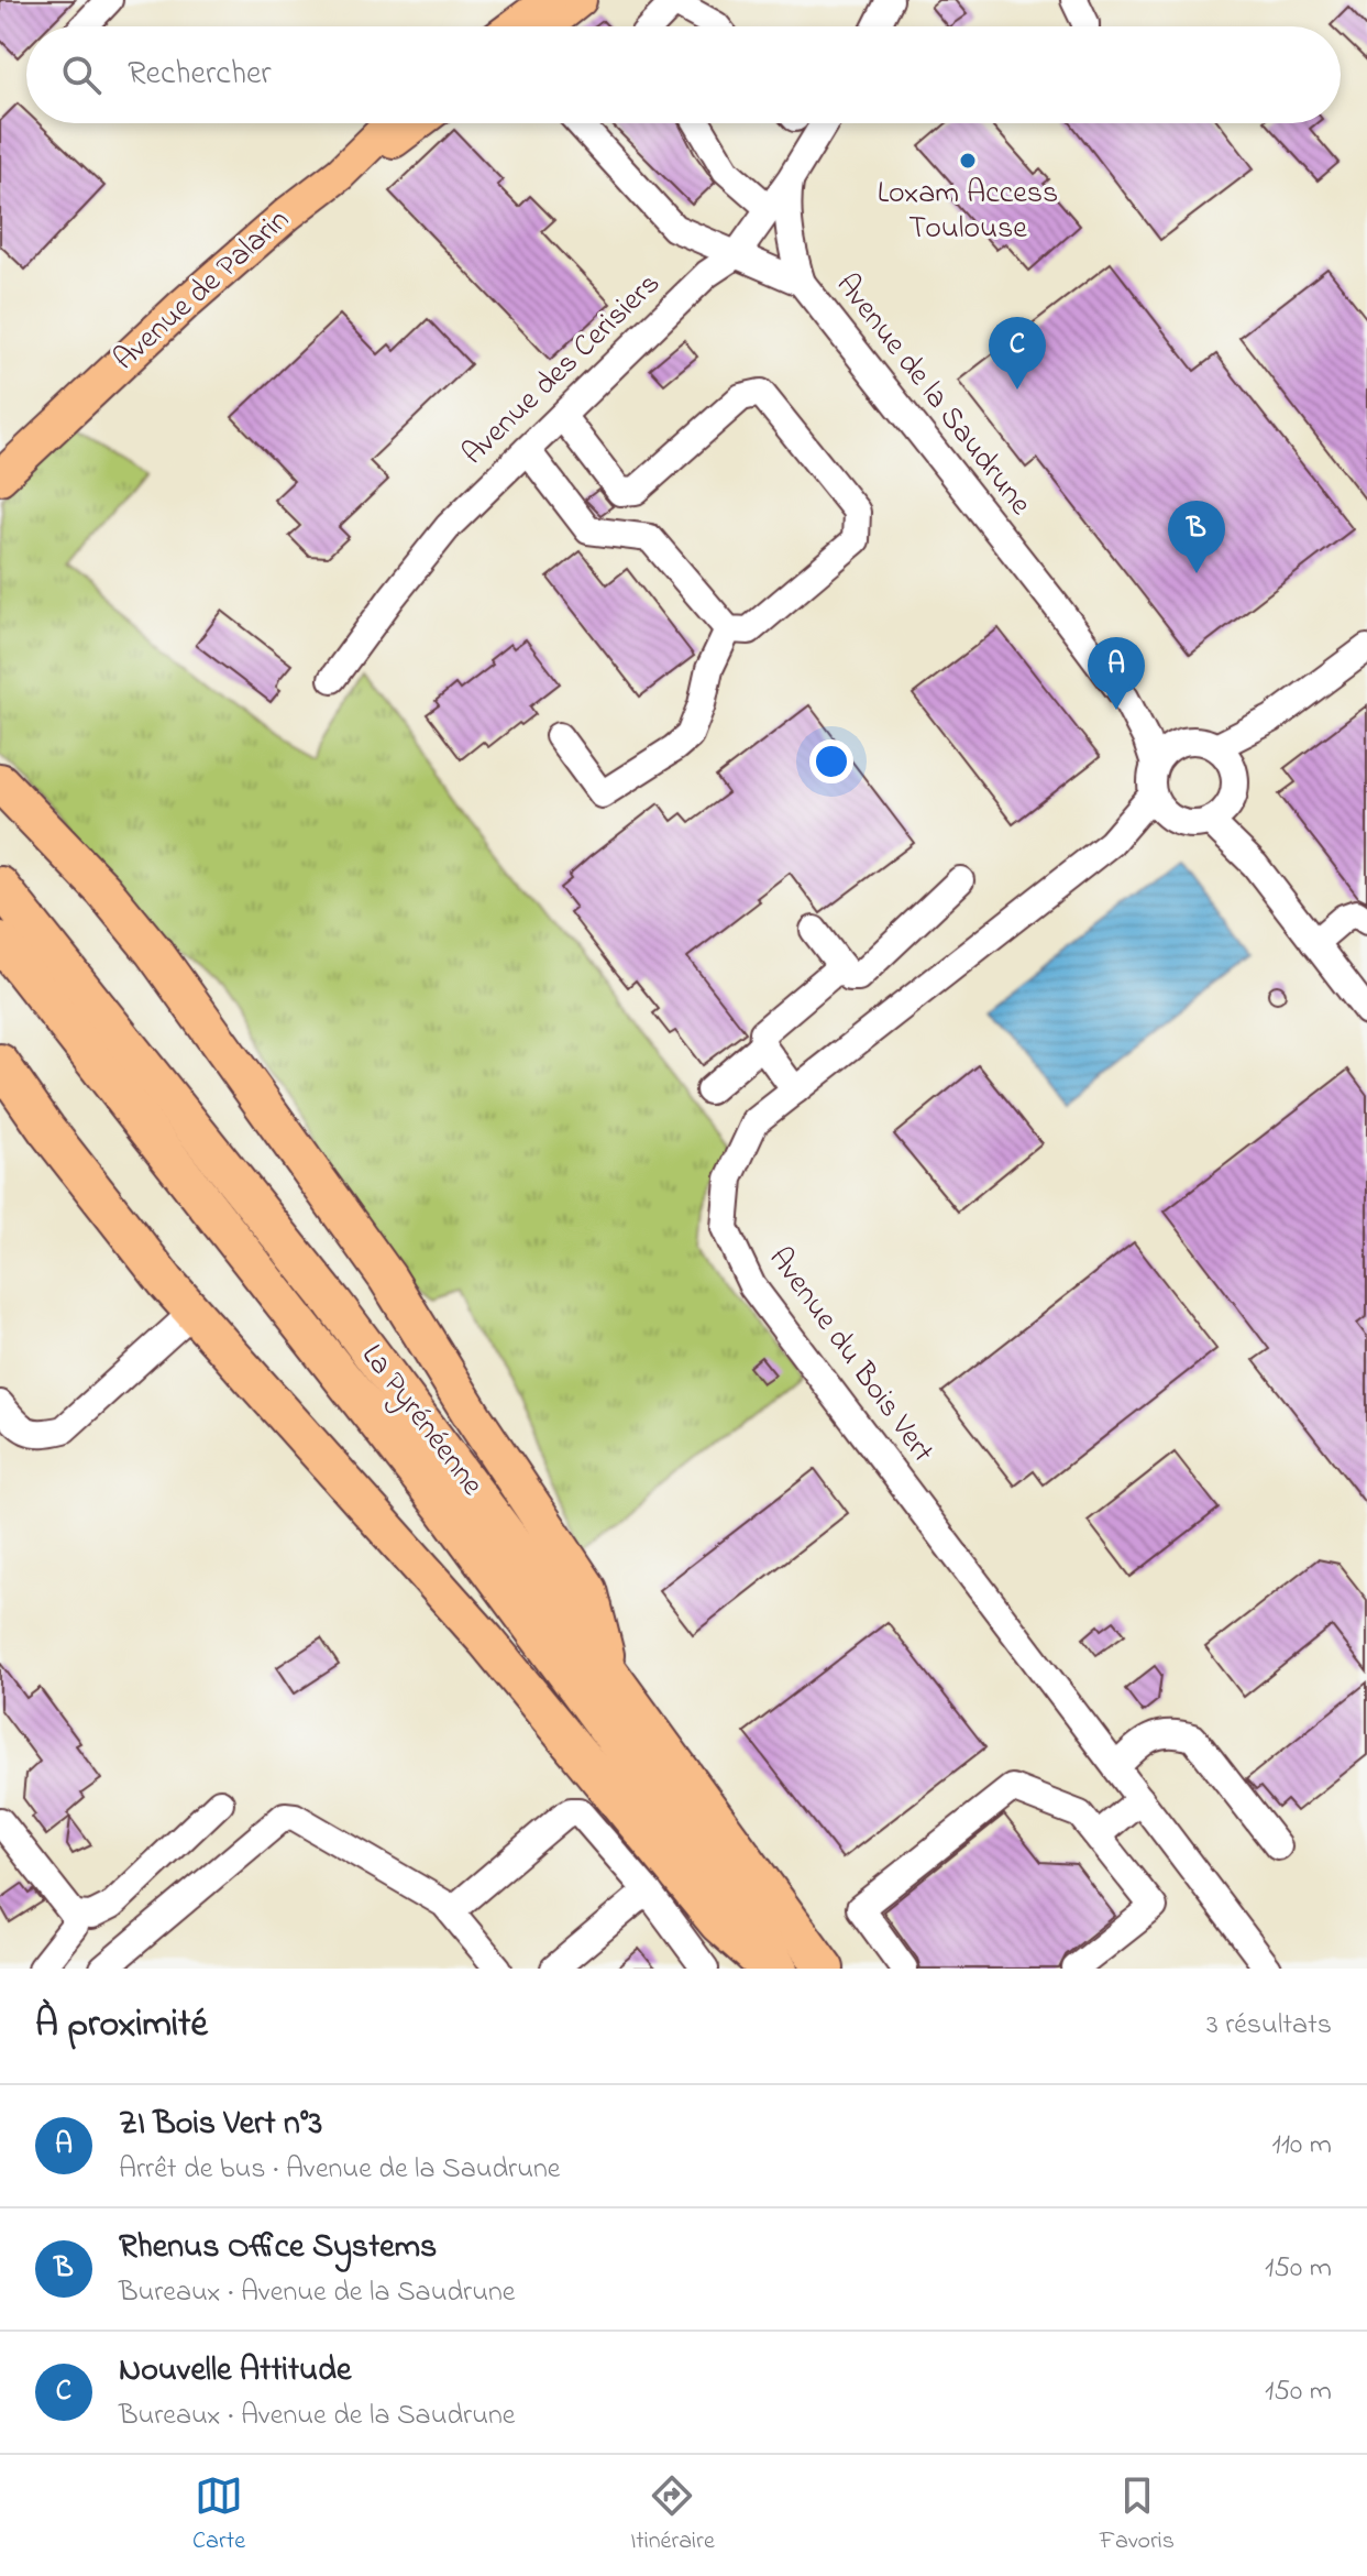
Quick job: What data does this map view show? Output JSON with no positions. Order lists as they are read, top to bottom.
{
  "streets": {
    "highway": ["La Pyrénéenne"],
    "main road": ["Avenue de Palarin"],
    "street": ["Avenue des Cerisiers", "Avenue de la Saudrune", "Avenue du Bois Vert"]
  },
  "crossings": [
    ["Avenue des Cerisiers", "Avenue de la Saudrune"],
    ["Avenue de la Saudrune", "Avenue du Bois Vert"]
  ],
  "places": ["Loxam Access Toulouse"],
  "page": {
    "search": "Rechercher",
    "pins": ["C", "B", "A"],
    "heading": ["À proximité", "3 résultats"],
    "list": [
      {
        "mark": "A",
        "name": "ZI Bois Vert n°3",
        "note": "Arrêt de bus · Avenue de la Saudrune",
        "value": "110 m"
      },
      {
        "mark": "B",
        "name": "Rhenus Office Systems",
        "note": "Bureaux · Avenue de la Saudrune",
        "value": "150 m"
      },
      {
        "mark": "C",
        "name": "Nouvelle Attitude",
        "note": "Bureaux · Avenue de la Saudrune",
        "value": "150 m"
      }
    ],
    "nav": ["Carte", "Itinéraire", "Favoris"]
  }
}
